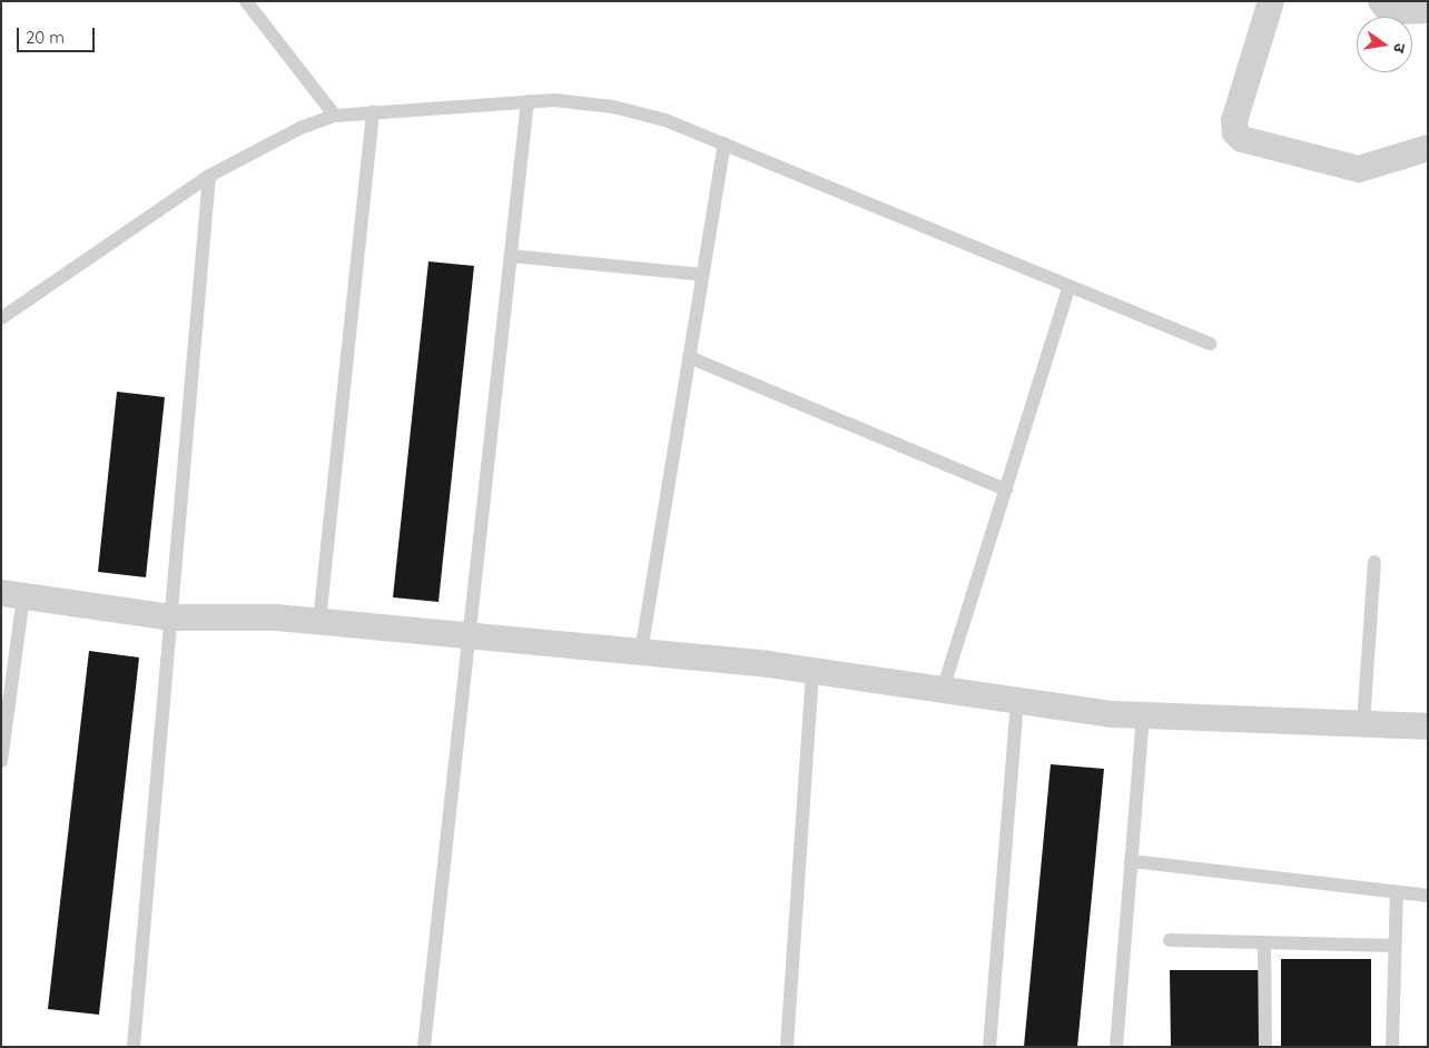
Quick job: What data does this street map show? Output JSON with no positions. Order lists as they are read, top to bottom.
{
  "scale_bar": "20 m",
  "north": "right"
}
